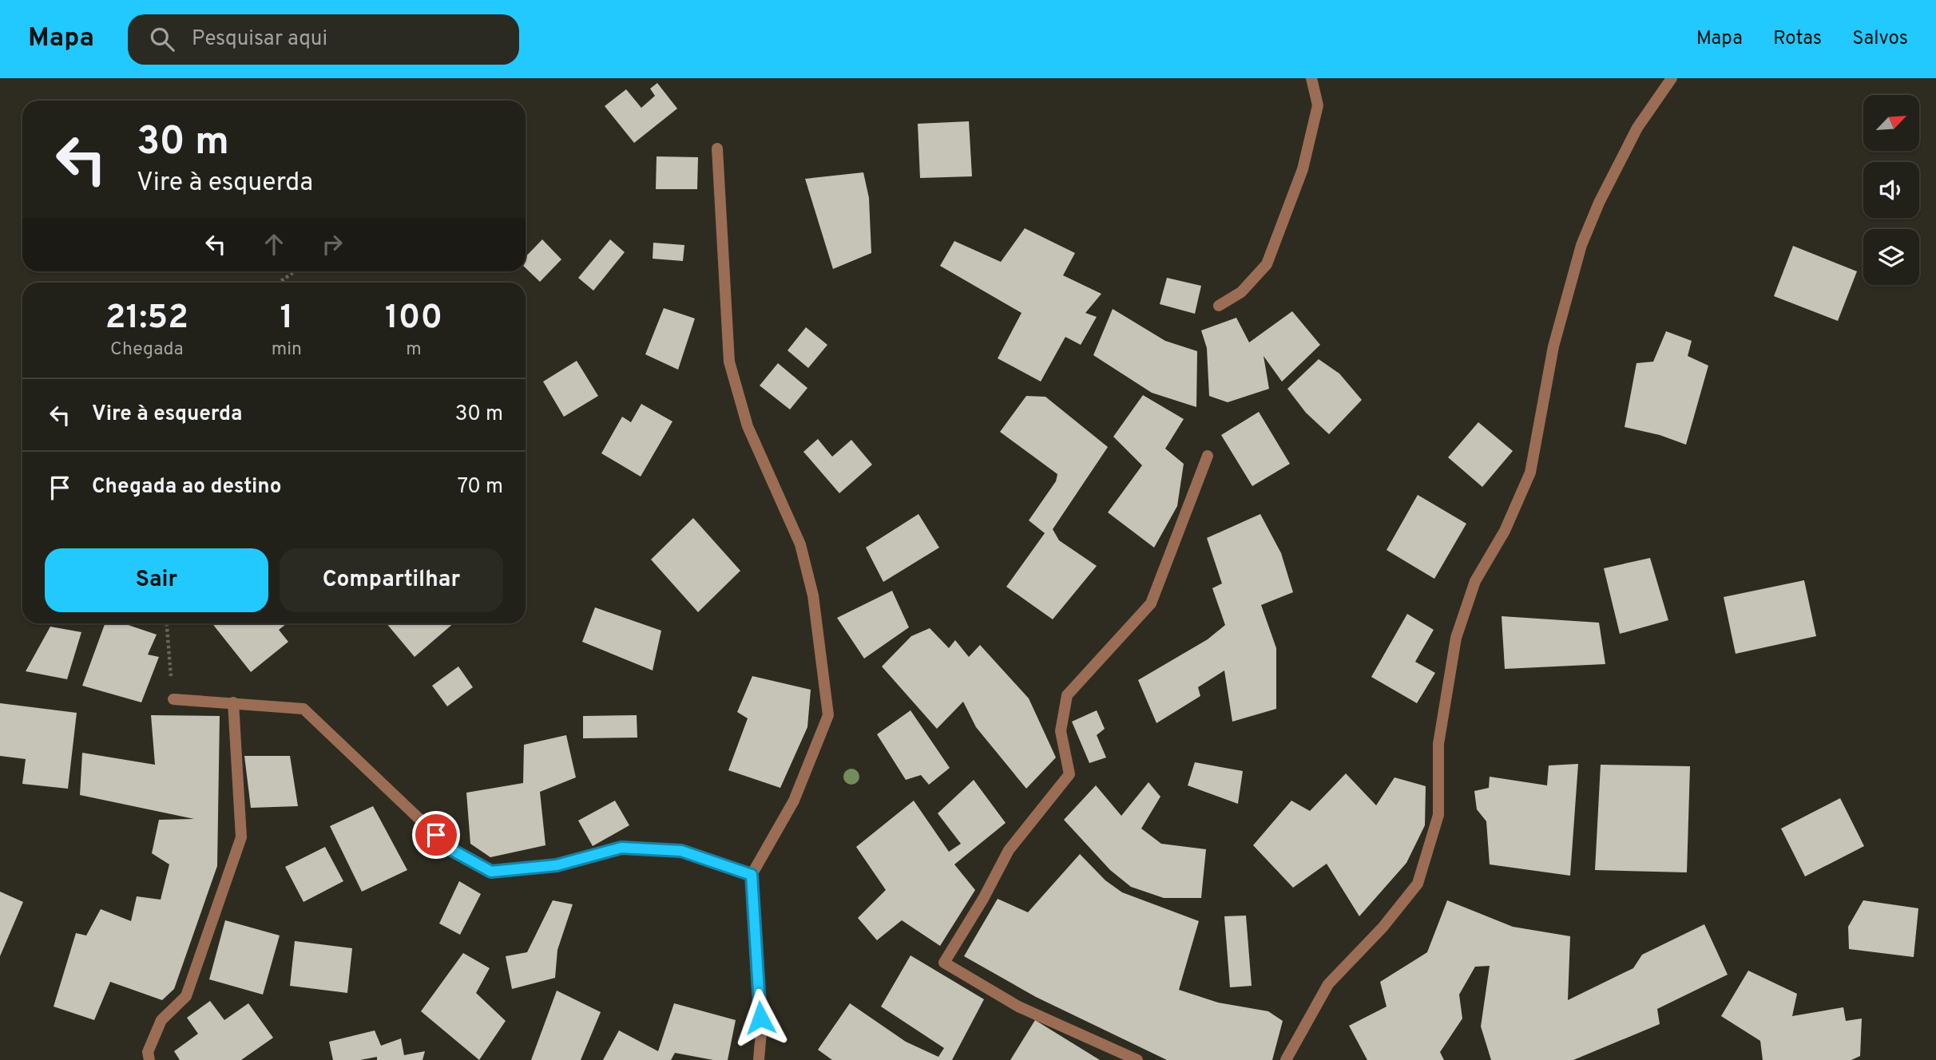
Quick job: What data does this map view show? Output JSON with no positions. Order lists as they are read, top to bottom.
{
  "north": "top right",
  "page": {
    "header": "Mapa",
    "search": "Pesquisar aqui",
    "nav": ["Mapa", "Rotas", "Salvos"],
    "turn": ["30 m", "Vire à esquerda"],
    "eta": [
      "21:52",
      "Chegada",
      "1",
      "min",
      "100",
      "m"
    ],
    "list": [
      {
        "name": "Vire à esquerda",
        "value": "30 m"
      },
      {
        "name": "Chegada ao destino",
        "value": "70 m"
      }
    ],
    "buttons": ["Sair", "Compartilhar"]
  }
}
